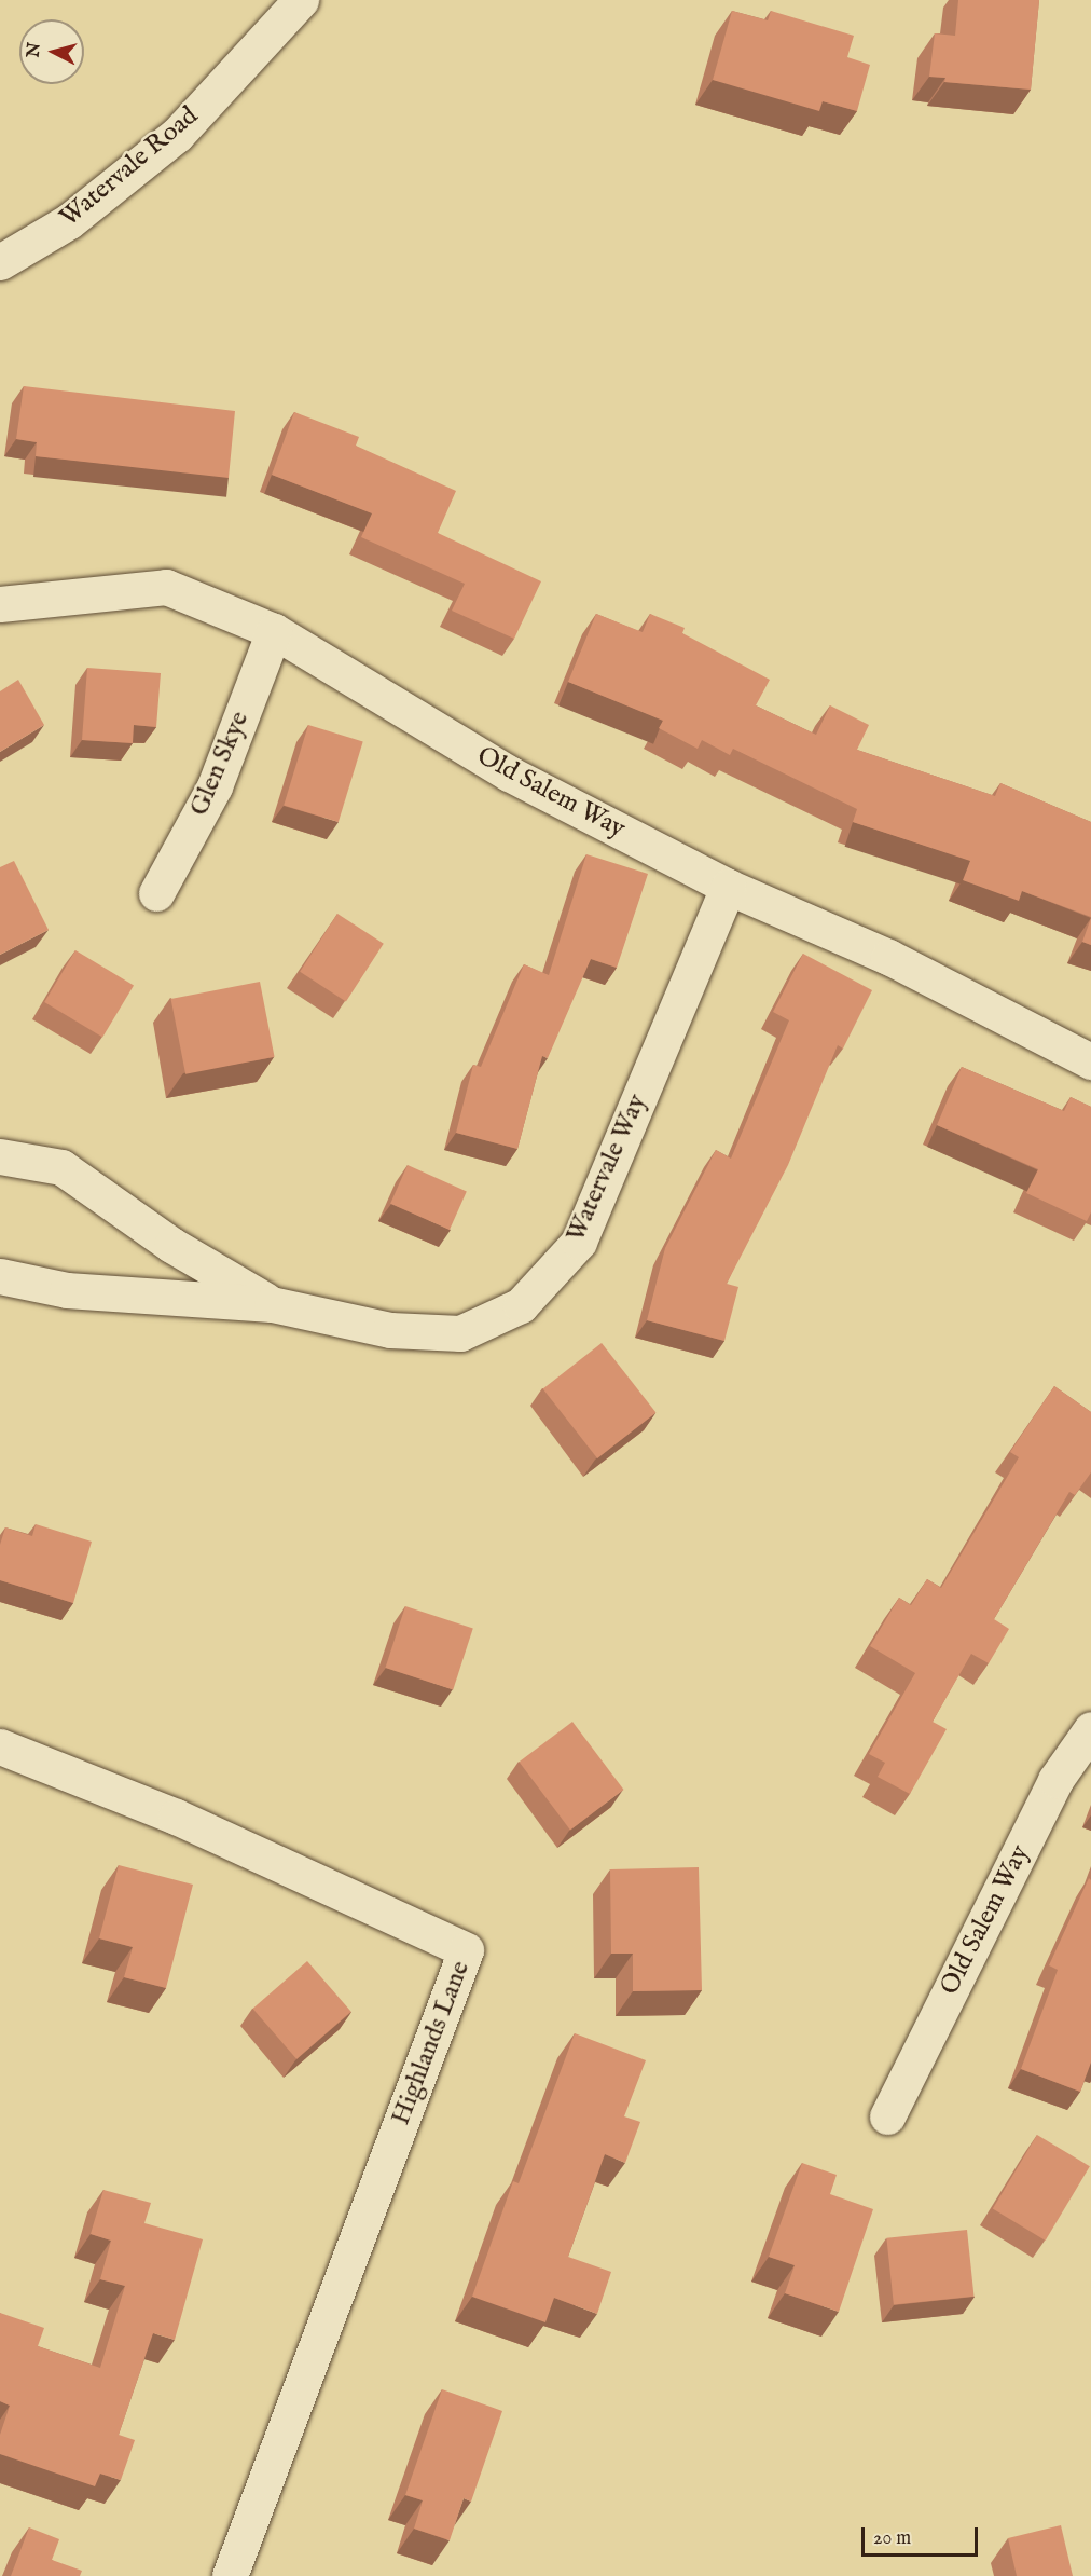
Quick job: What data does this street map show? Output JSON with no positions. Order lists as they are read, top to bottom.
{
  "streets": {
    "street": [
      "Watervale Road",
      "Glen Skye",
      "Old Salem Way",
      "Watervale Way",
      "Highlands Lane"
    ]
  },
  "crossings": [
    ["Glen Skye", "Old Salem Way"],
    ["Old Salem Way", "Watervale Way"]
  ],
  "scale_bar": "20 m",
  "north": "left"
}
